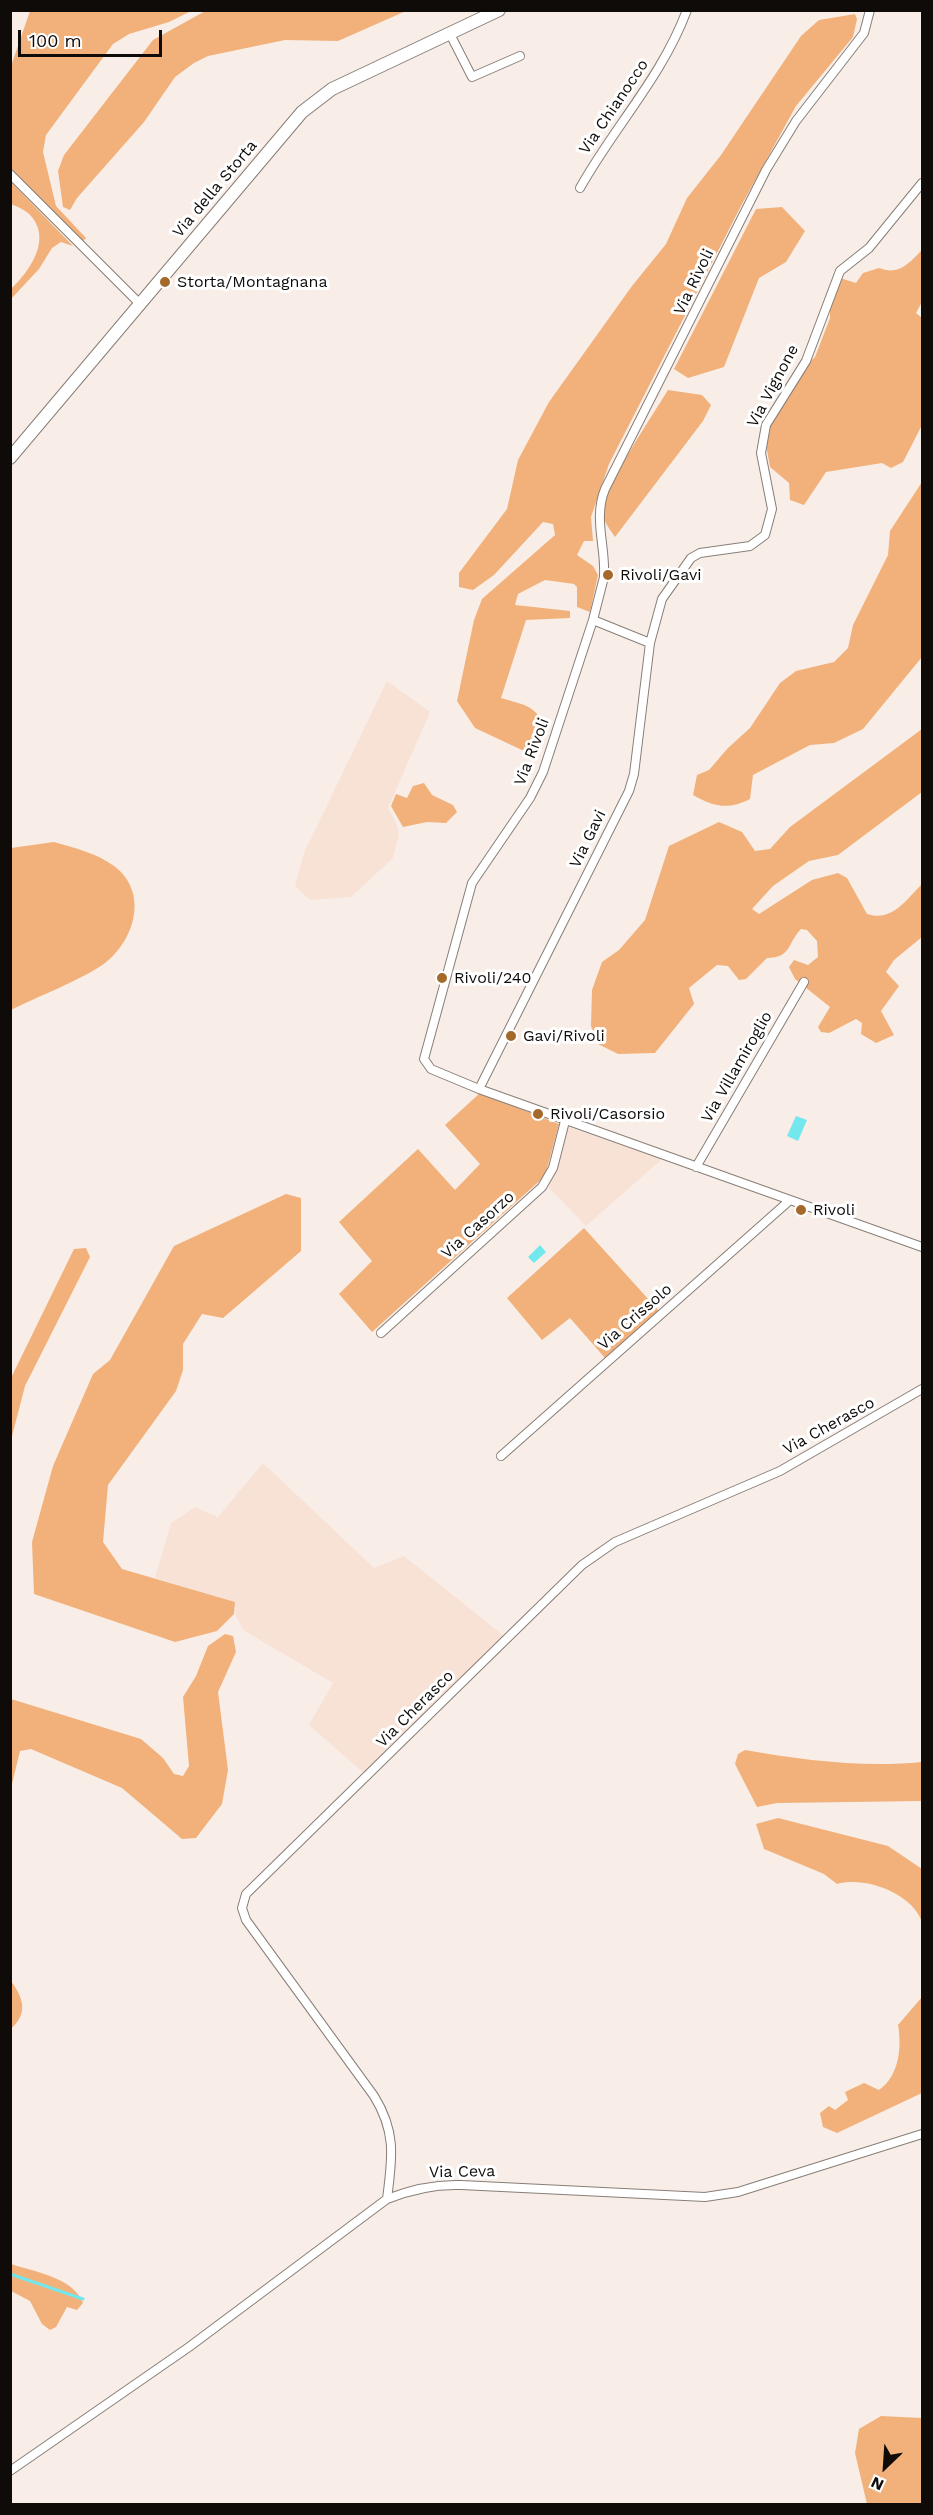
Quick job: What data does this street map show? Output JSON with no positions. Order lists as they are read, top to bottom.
{
  "streets": {
    "main road": ["Via della Storta"],
    "street": [
      "Via Chianocco",
      "Via Rivoli",
      "Via Vignone",
      "Via Gavi",
      "Via Villamiroglio",
      "Via Casorzo",
      "Via Crissolo",
      "Via Cherasco",
      "Via Ceva"
    ]
  },
  "crossings": [
    ["Via Rivoli", "Via Gavi"],
    ["Via Rivoli", "Via Villamiroglio"],
    ["Via Rivoli", "Via Casorzo"],
    ["Via Rivoli", "Via Crissolo"],
    ["Via Vignone", "Via Gavi"],
    ["Via Cherasco", "Via Ceva"]
  ],
  "places": [
    "Storta/Montagnana",
    "Rivoli/Gavi",
    "Rivoli/240",
    "Gavi/Rivoli",
    "Rivoli/Casorsio",
    "Rivoli"
  ],
  "scale_bar": "100 m",
  "north": "bottom left"
}
